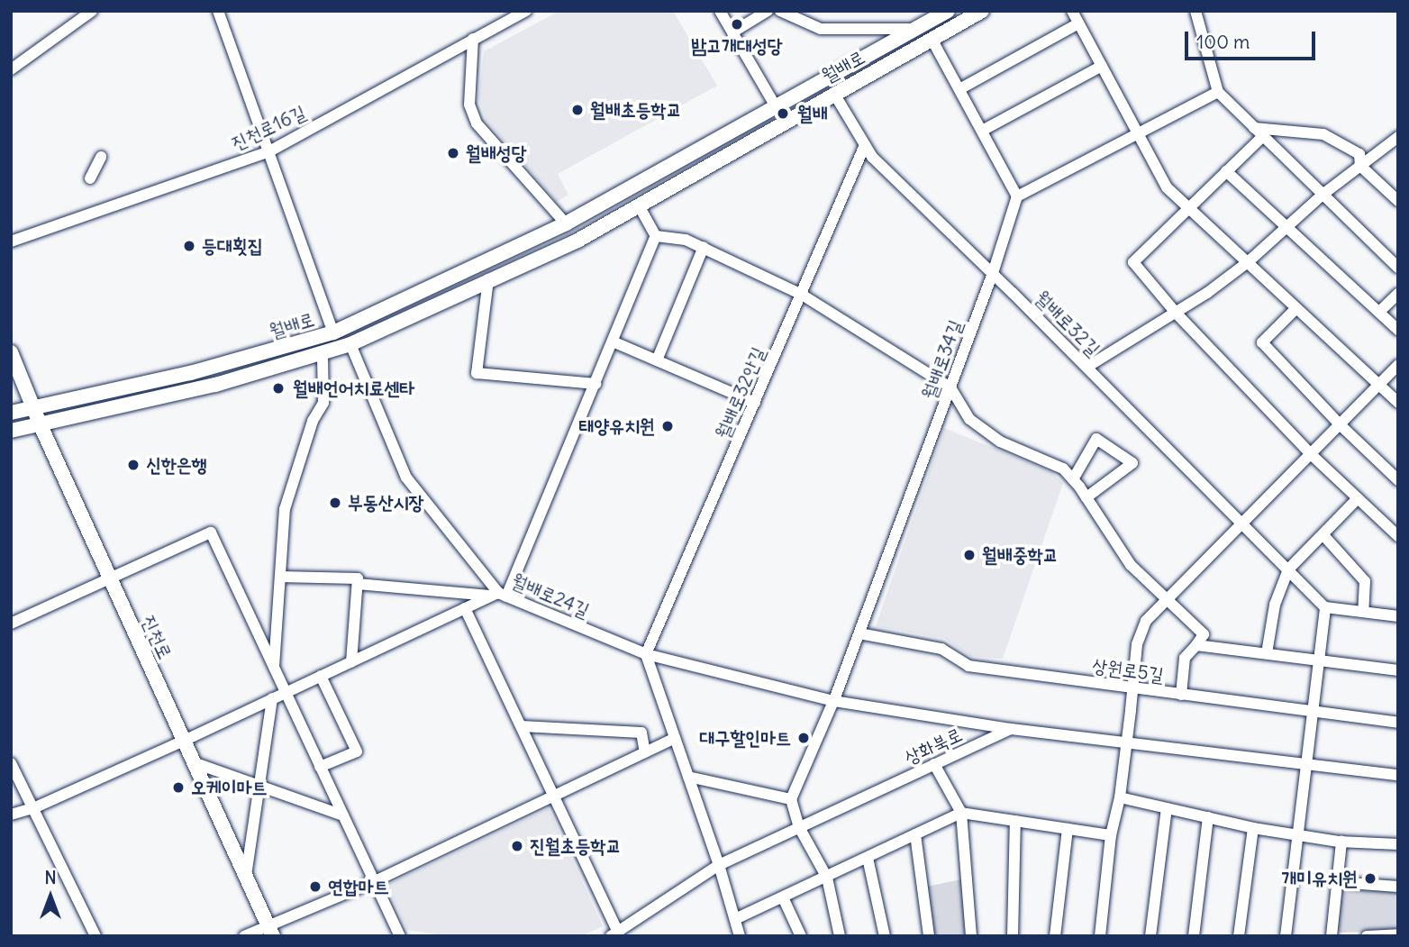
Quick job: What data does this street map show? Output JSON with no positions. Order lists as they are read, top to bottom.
{
  "streets": {
    "main road": ["월배로", "진천로"],
    "street": [
      "진천로16길",
      "월배로32길",
      "월배로34길",
      "월배로32안길",
      "월배로24길",
      "상원로5길",
      "상화북로"
    ]
  },
  "crossings": [
    ["월배로", "월배로32길"],
    ["월배로", "월배로24길"],
    ["월배로", "진천로"],
    ["월배로32길", "월배로34길"],
    ["월배로32길", "월배로32안길"],
    ["월배로34길", "월배로24길"],
    ["월배로34길", "상원로5길"],
    ["월배로32안길", "월배로24길"],
    ["월배로24길", "상화북로"]
  ],
  "places": [
    "밤고개대성당",
    "월배초등학교",
    "월배",
    "월배성당",
    "등대횟집",
    "월배언어치료센타",
    "태양유치원",
    "신한은행",
    "부동산시장",
    "월배중학교",
    "대구할인마트",
    "오케이마트",
    "진월초등학교",
    "개미유치원",
    "연합마트"
  ],
  "scale_bar": "100 m",
  "north": "top"
}
